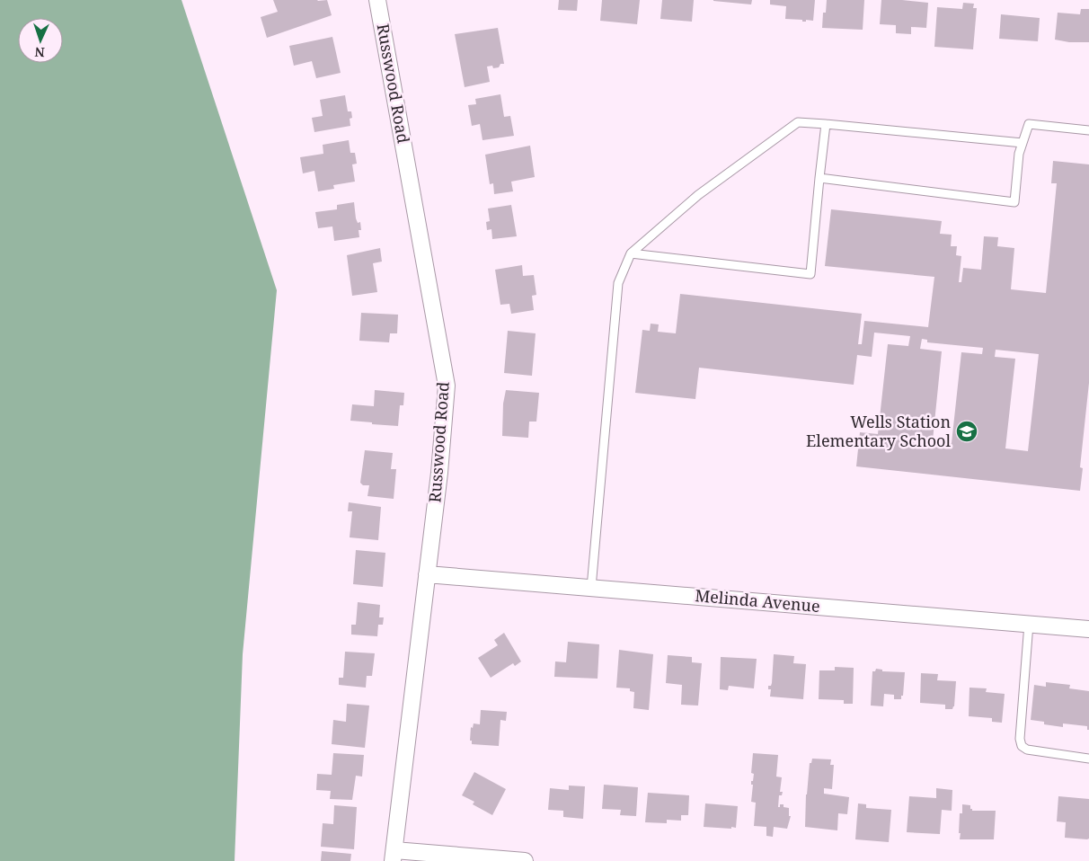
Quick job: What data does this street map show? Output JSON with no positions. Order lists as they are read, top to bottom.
{
  "streets": {
    "street": ["Russwood Road", "Melinda Avenue"]
  },
  "crossings": [
    ["Russwood Road", "Melinda Avenue"]
  ],
  "places": {
    "school or university": ["Wells Station Elementary School"]
  },
  "north": "bottom"
}
